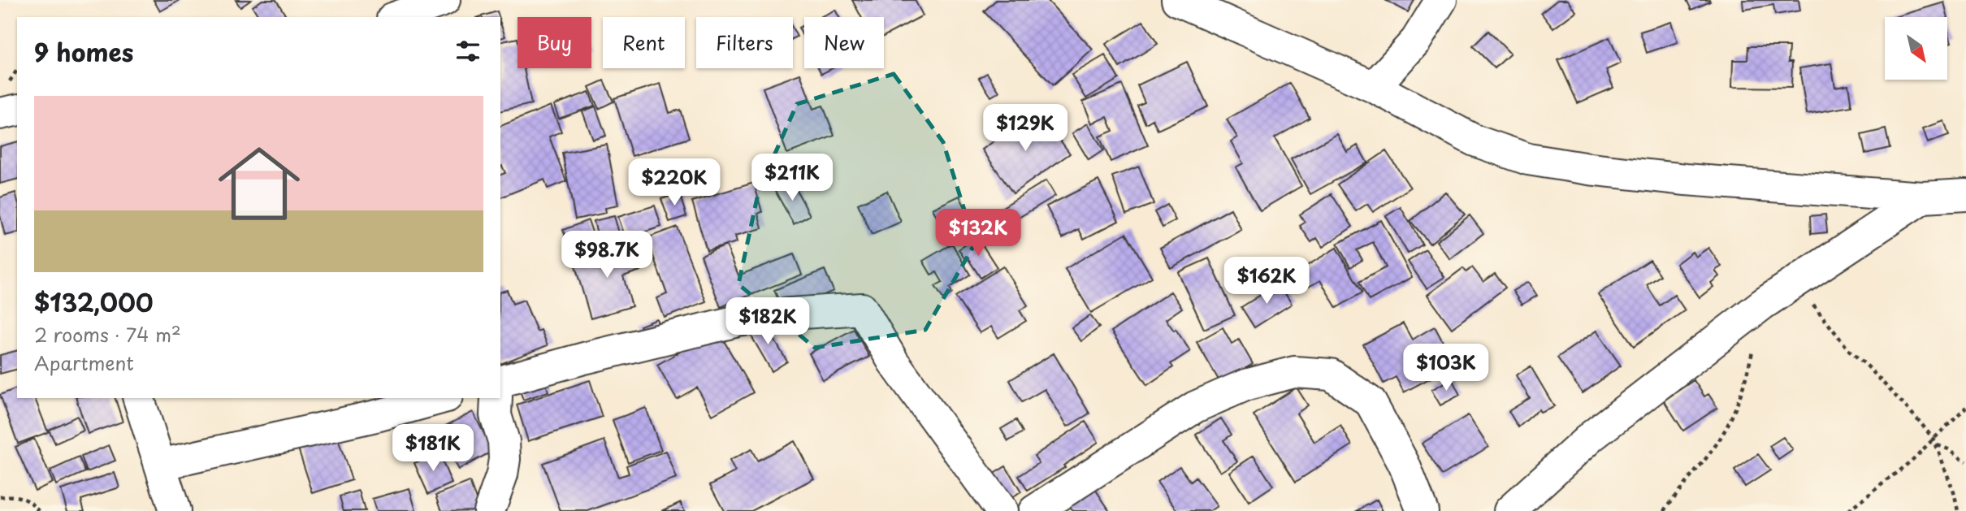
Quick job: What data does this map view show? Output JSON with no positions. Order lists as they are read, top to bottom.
{
  "north": "bottom right",
  "page": {
    "chip": [
      "Buy",
      "Rent",
      "Filters",
      "New"
    ],
    "heading": "9 homes",
    "list": [
      {
        "name": "$132,000",
        "note": "2 rooms · 74 m² · Apartment"
      }
    ],
    "price": [
      "$129K",
      "$211K",
      "$220K",
      "$132K",
      "$98.7K",
      "$162K",
      "$182K",
      "$103K",
      "$181K"
    ]
  }
}
